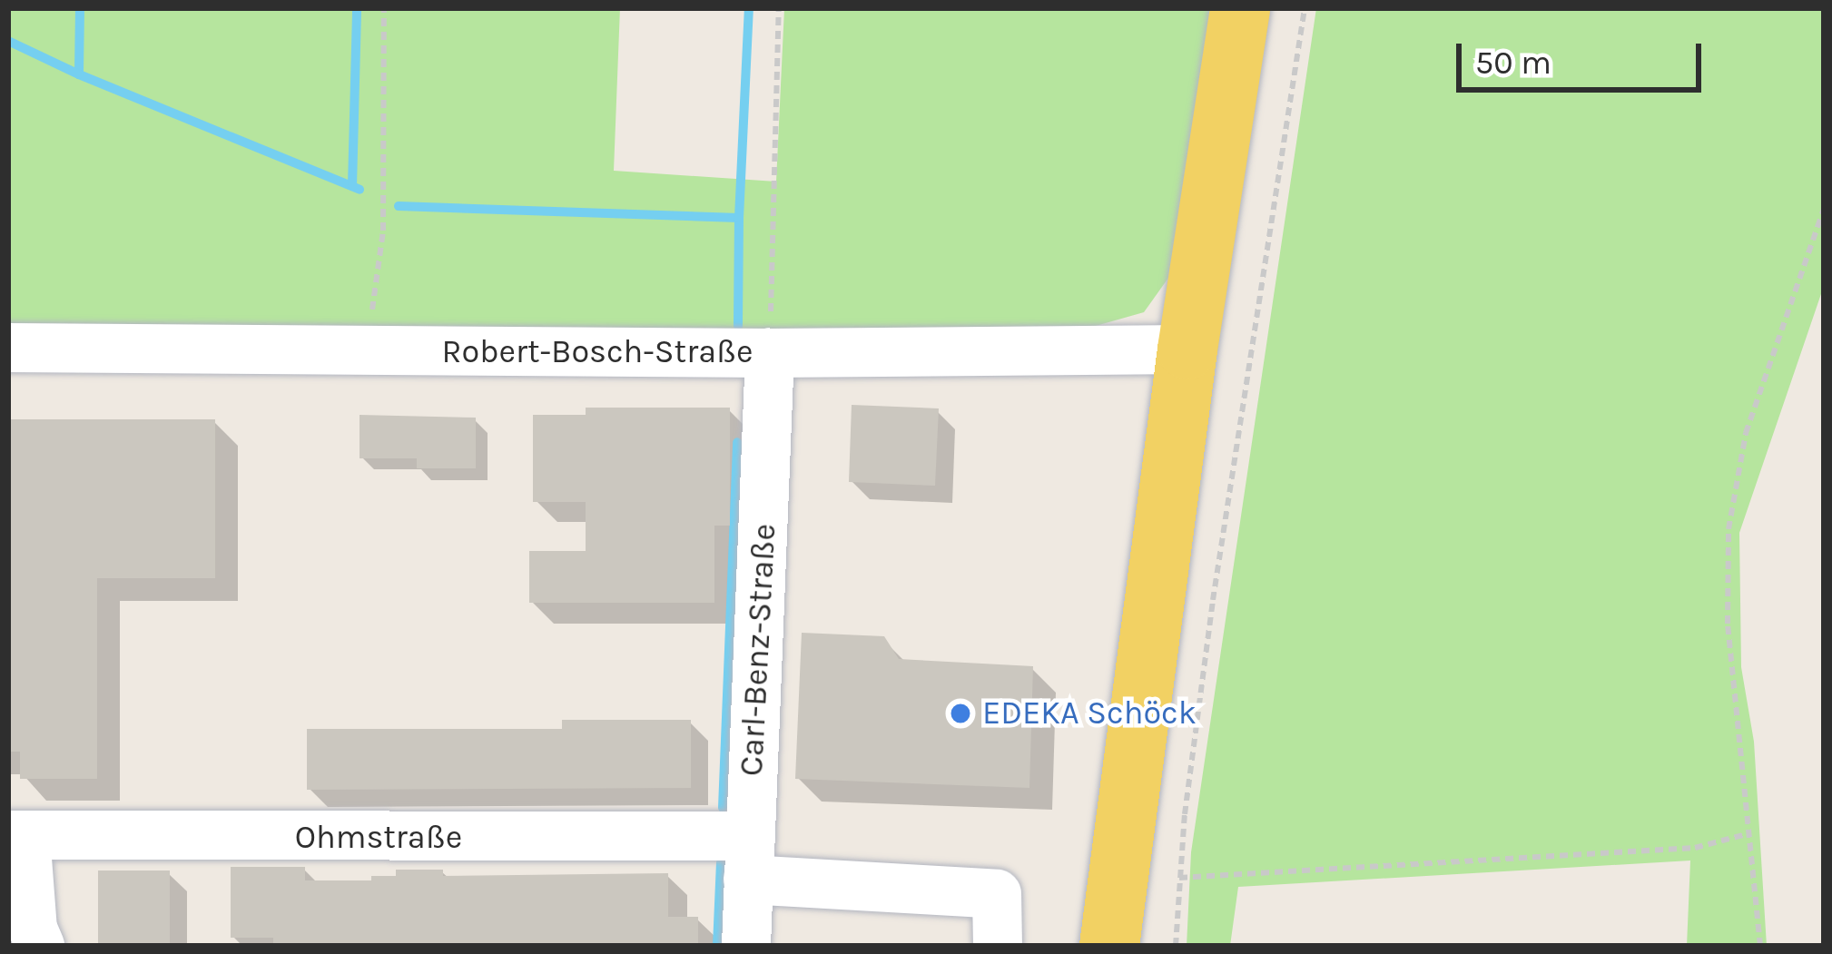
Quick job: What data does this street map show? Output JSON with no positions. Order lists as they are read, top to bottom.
{
  "streets": {
    "street": ["Robert-Bosch-Straße", "Carl-Benz-Straße", "Ohmstraße"]
  },
  "crossings": [
    ["Robert-Bosch-Straße", "Carl-Benz-Straße"],
    ["Carl-Benz-Straße", "Ohmstraße"]
  ],
  "places": ["EDEKA Schöck"],
  "scale_bar": "50 m"
}
